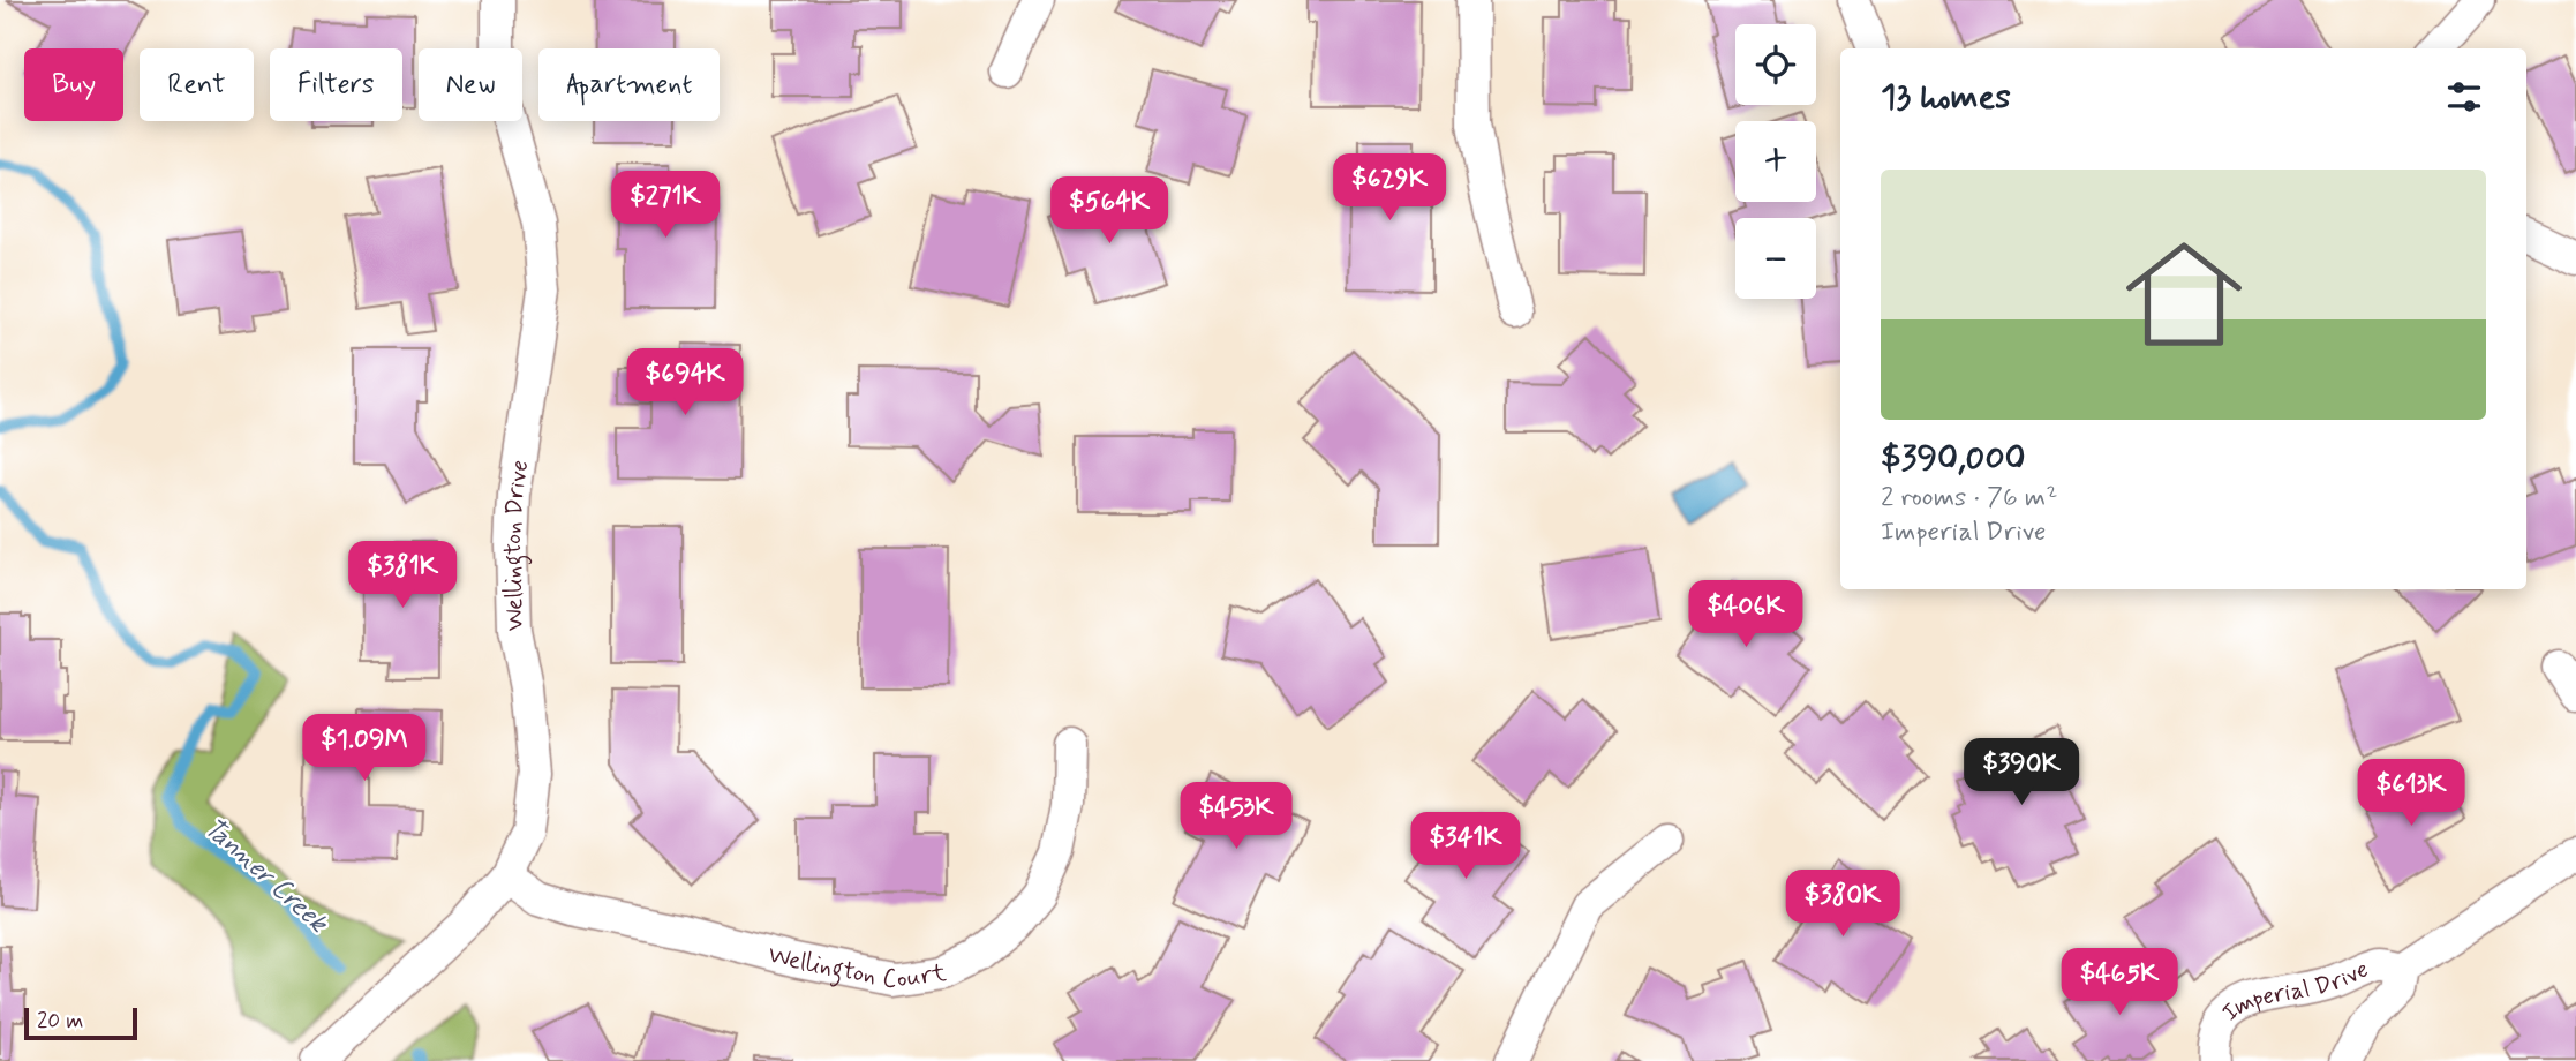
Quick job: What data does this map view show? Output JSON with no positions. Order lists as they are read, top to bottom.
{
  "streets": {
    "street": ["Wellington Drive", "Wellington Court", "Imperial Drive"]
  },
  "crossings": [
    ["Wellington Drive", "Wellington Court"]
  ],
  "water": ["Tanner Creek"],
  "scale_bar": "20 m",
  "page": {
    "map_buttons": ["+", "−"],
    "chip": [
      "Buy",
      "Rent",
      "Filters",
      "New",
      "Apartment"
    ],
    "heading": "13 homes",
    "list": [
      {
        "name": "$390,000",
        "note": "2 rooms · 76 m² · Imperial Drive"
      }
    ],
    "price": [
      "$629K",
      "$271K",
      "$564K",
      "$694K",
      "$381K",
      "$406K",
      "$1.09M",
      "$390K",
      "$613K",
      "$453K",
      "$341K",
      "$380K",
      "$465K"
    ],
    "scale": "20 m"
  }
}
